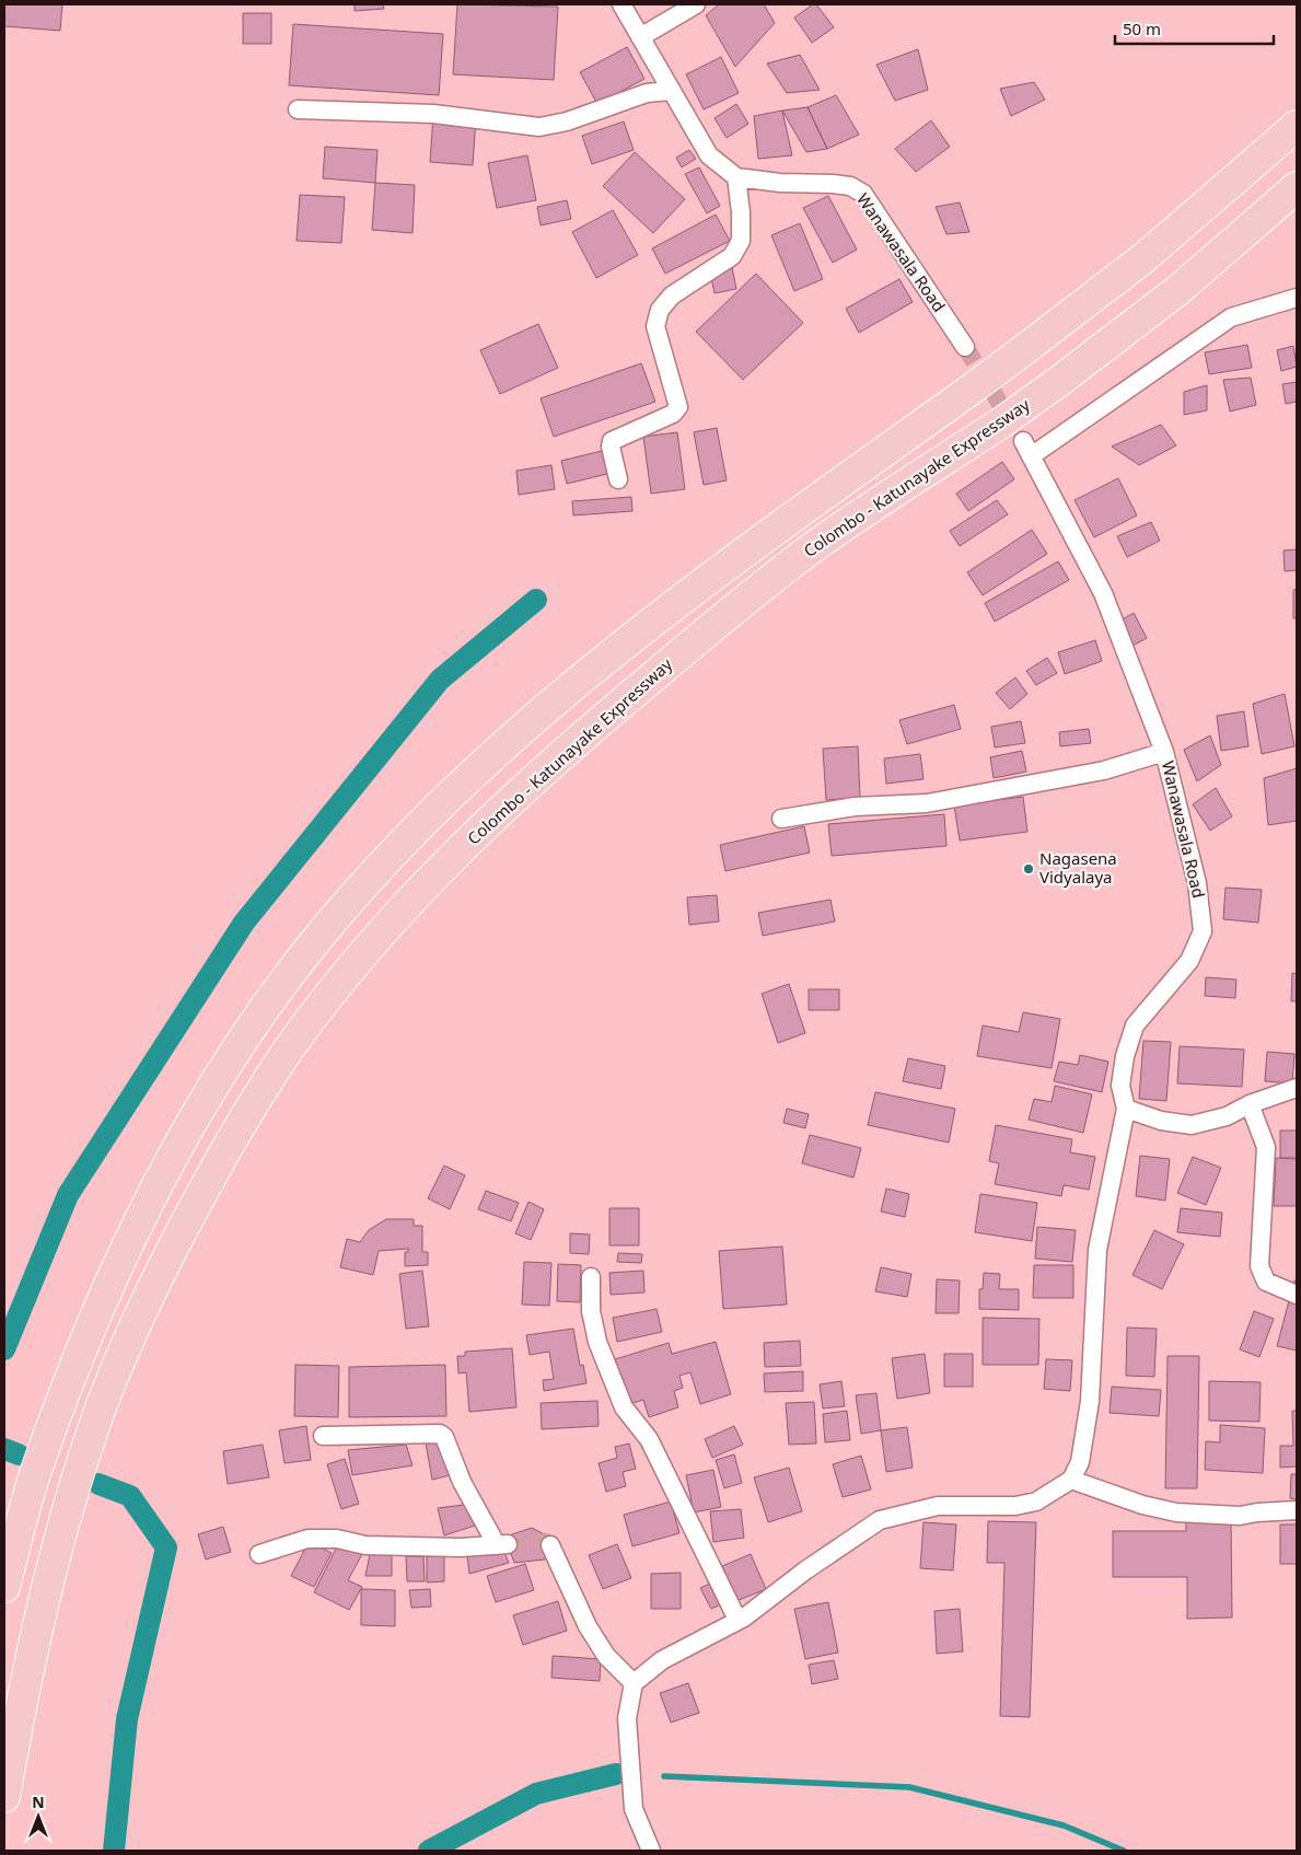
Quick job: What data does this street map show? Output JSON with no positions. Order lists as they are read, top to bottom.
{
  "streets": {
    "highway": ["Colombo - Katunayake Expressway"],
    "street": ["Wanawasala Road"]
  },
  "places": ["Nagasena Vidyalaya"],
  "scale_bar": "50 m",
  "north": "top"
}
